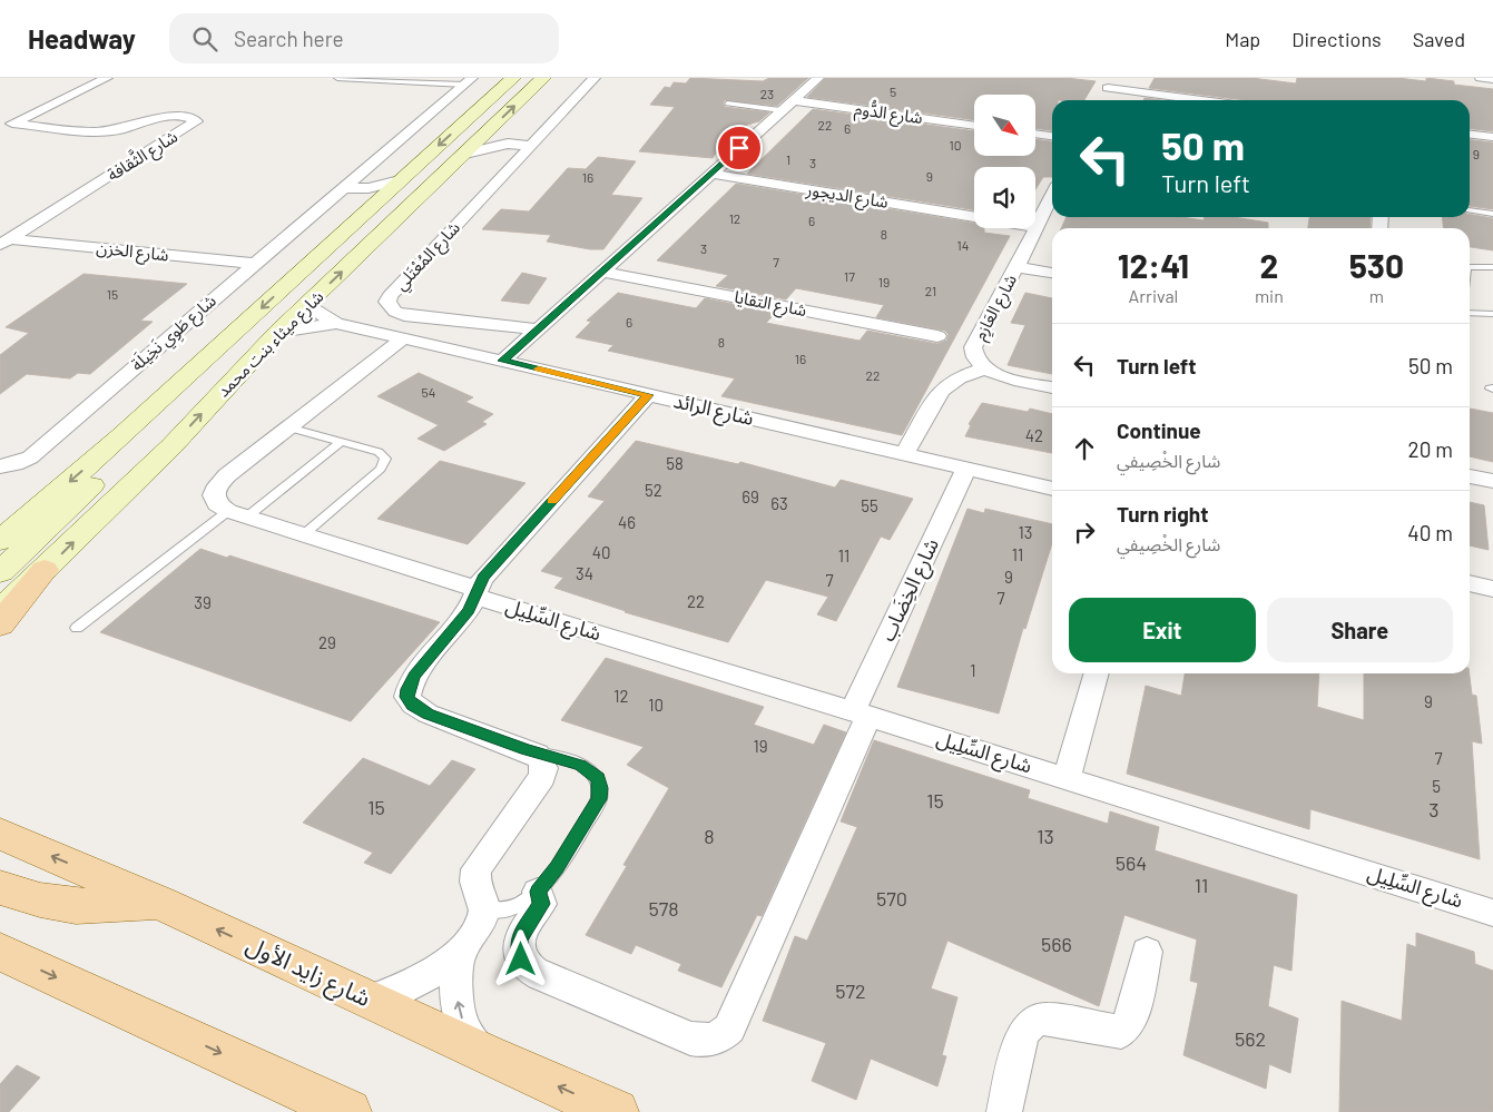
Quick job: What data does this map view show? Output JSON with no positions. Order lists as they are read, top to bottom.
{
  "streets": {
    "main road": ["شارع ميثاء بنت محمد", "شارع زايد الأول"],
    "street": [
      "شارع الدُّوم",
      "شارع الثَّقافة",
      "شارع الديجور",
      "شارع الخزن",
      "شارع المُعْتَلي",
      "شارع التقايا",
      "شارع العَازِم",
      "شارع طَوِي نَخِيلَة",
      "شارع الرائد",
      "شارع الخِضَاب",
      "شارع السِّلِيل"
    ]
  },
  "crossings": [
    ["شارع الثَّقافة", "شارع الخزن"],
    ["شارع الخزن", "شارع طَوِي نَخِيلَة"],
    ["شارع طَوِي نَخِيلَة", "شارع ميثاء بنت محمد"],
    ["شارع ميثاء بنت محمد", "شارع الرائد"],
    ["شارع الرائد", "شارع الخِضَاب"],
    ["شارع الخِضَاب", "شارع السِّلِيل"]
  ],
  "house_numbers": [
    "5",
    "23",
    "22",
    "6",
    "10",
    "9",
    "1",
    "3",
    "9",
    "16",
    "12",
    "6",
    "8",
    "14",
    "3",
    "7",
    "17",
    "19",
    "21",
    "15",
    "6",
    "8",
    "16",
    "22",
    "54",
    "42",
    "58",
    "52",
    "69",
    "63",
    "55",
    "46",
    "13",
    "40",
    "11",
    "11",
    "34",
    "9",
    "7",
    "7",
    "22",
    "39",
    "29",
    "1",
    "12",
    "9",
    "10",
    "19",
    "7",
    "5",
    "15",
    "15",
    "3",
    "8",
    "13",
    "564",
    "11",
    "570",
    "578",
    "566",
    "572",
    "562"
  ],
  "north": "bottom right",
  "page": {
    "header": "Headway",
    "search": "Search here",
    "nav": ["Map", "Directions", "Saved"],
    "turn": ["50 m", "Turn left"],
    "eta": [
      "12:41",
      "Arrival",
      "2",
      "min",
      "530",
      "m"
    ],
    "list": [
      {
        "name": "Turn left",
        "value": "50 m"
      },
      {
        "name": "Continue",
        "note": "شارع الخْصِيفي",
        "value": "20 m"
      },
      {
        "name": "Turn right",
        "note": "شارع الخْصِيفي",
        "value": "40 m"
      }
    ],
    "buttons": ["Exit", "Share"]
  }
}
